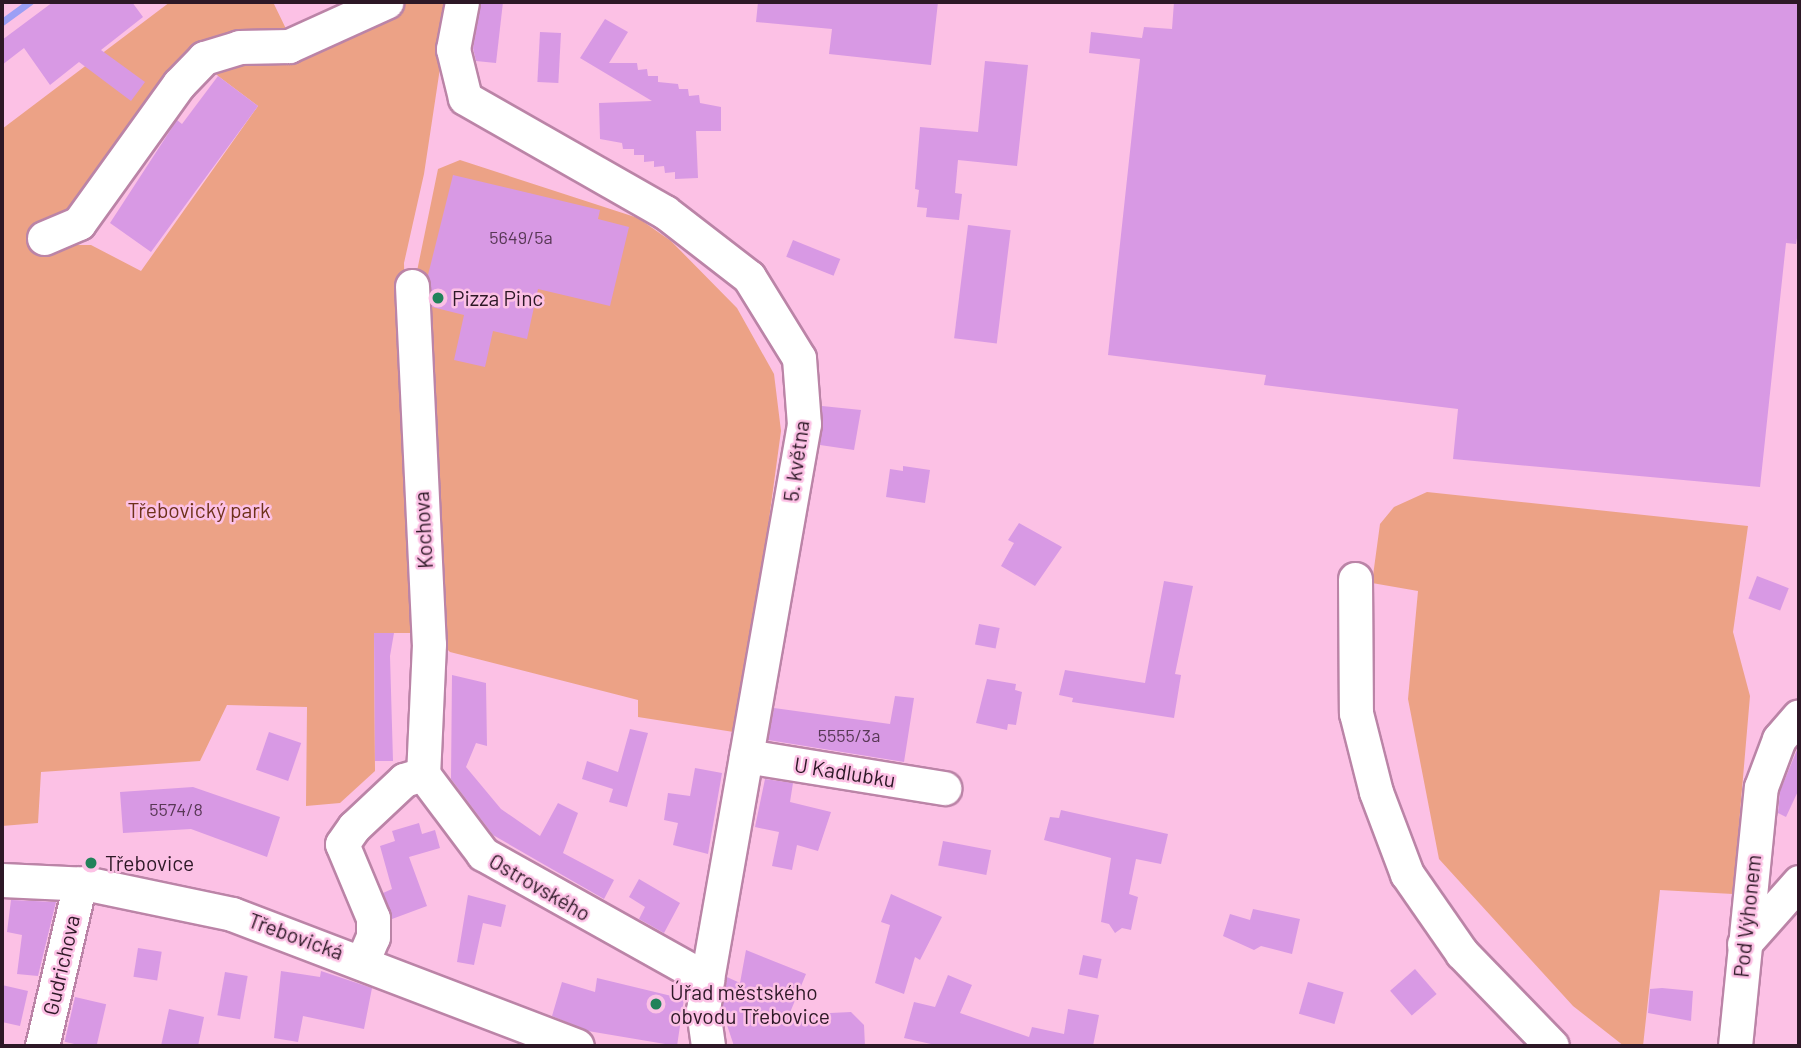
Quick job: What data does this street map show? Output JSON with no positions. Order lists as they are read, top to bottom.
{
  "streets": {
    "street": [
      "5. května",
      "Kochova",
      "U Kadlubku",
      "Ostrovského",
      "Pod Výhonem",
      "Třebovická",
      "Gudrichova"
    ]
  },
  "crossings": [
    ["5. května", "U Kadlubku"],
    ["5. května", "Ostrovského"],
    ["Kochova", "Ostrovského"],
    ["Třebovická", "Gudrichova"]
  ],
  "parks": ["Třebovický park"],
  "places": ["Pizza Pinc", "Třebovice", "Úřad městského obvodu Třebovice"],
  "house_numbers": ["5649/5a", "5555/3a", "5574/8"]
}
